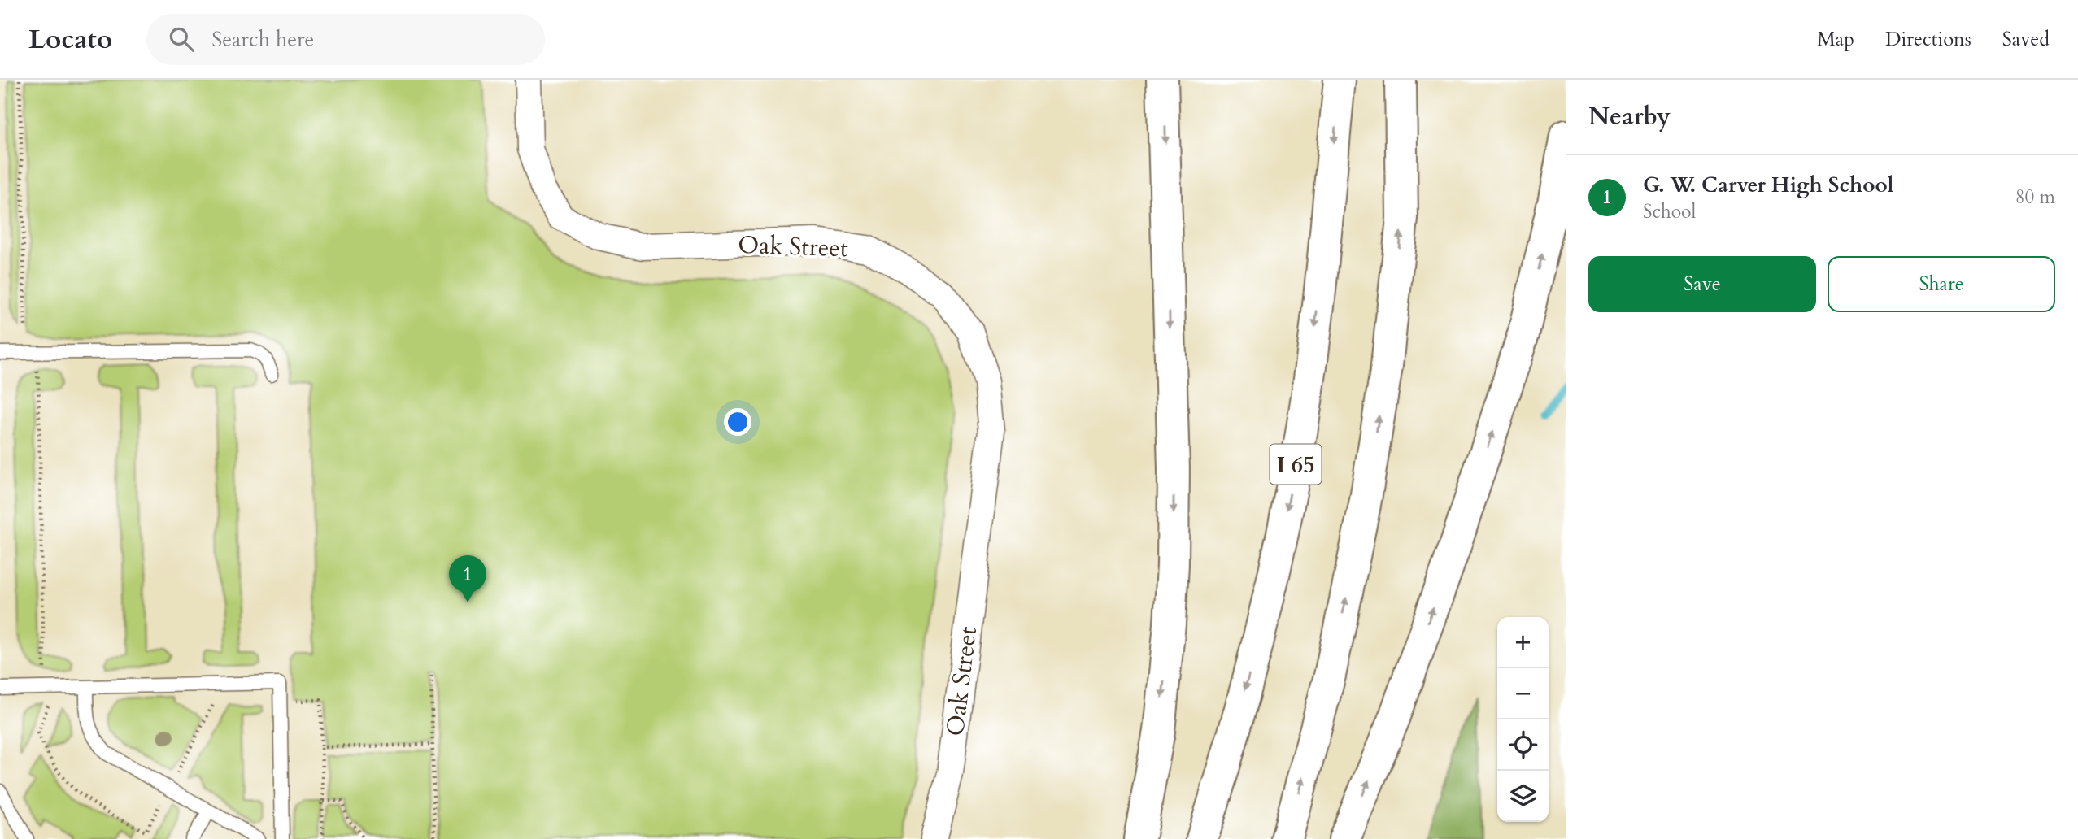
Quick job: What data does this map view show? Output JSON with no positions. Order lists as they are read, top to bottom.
{
  "streets": {
    "highway": ["I 65"],
    "street": ["Oak Street"]
  },
  "page": {
    "header": "Locato",
    "search": "Search here",
    "nav": ["Map", "Directions", "Saved"],
    "heading": "Nearby",
    "list": [
      {
        "mark": "1",
        "name": "G. W. Carver High School",
        "note": "School",
        "value": "80 m"
      }
    ],
    "buttons": ["Save", "Share"],
    "pins": "1",
    "map_buttons": ["+", "−"]
  }
}
